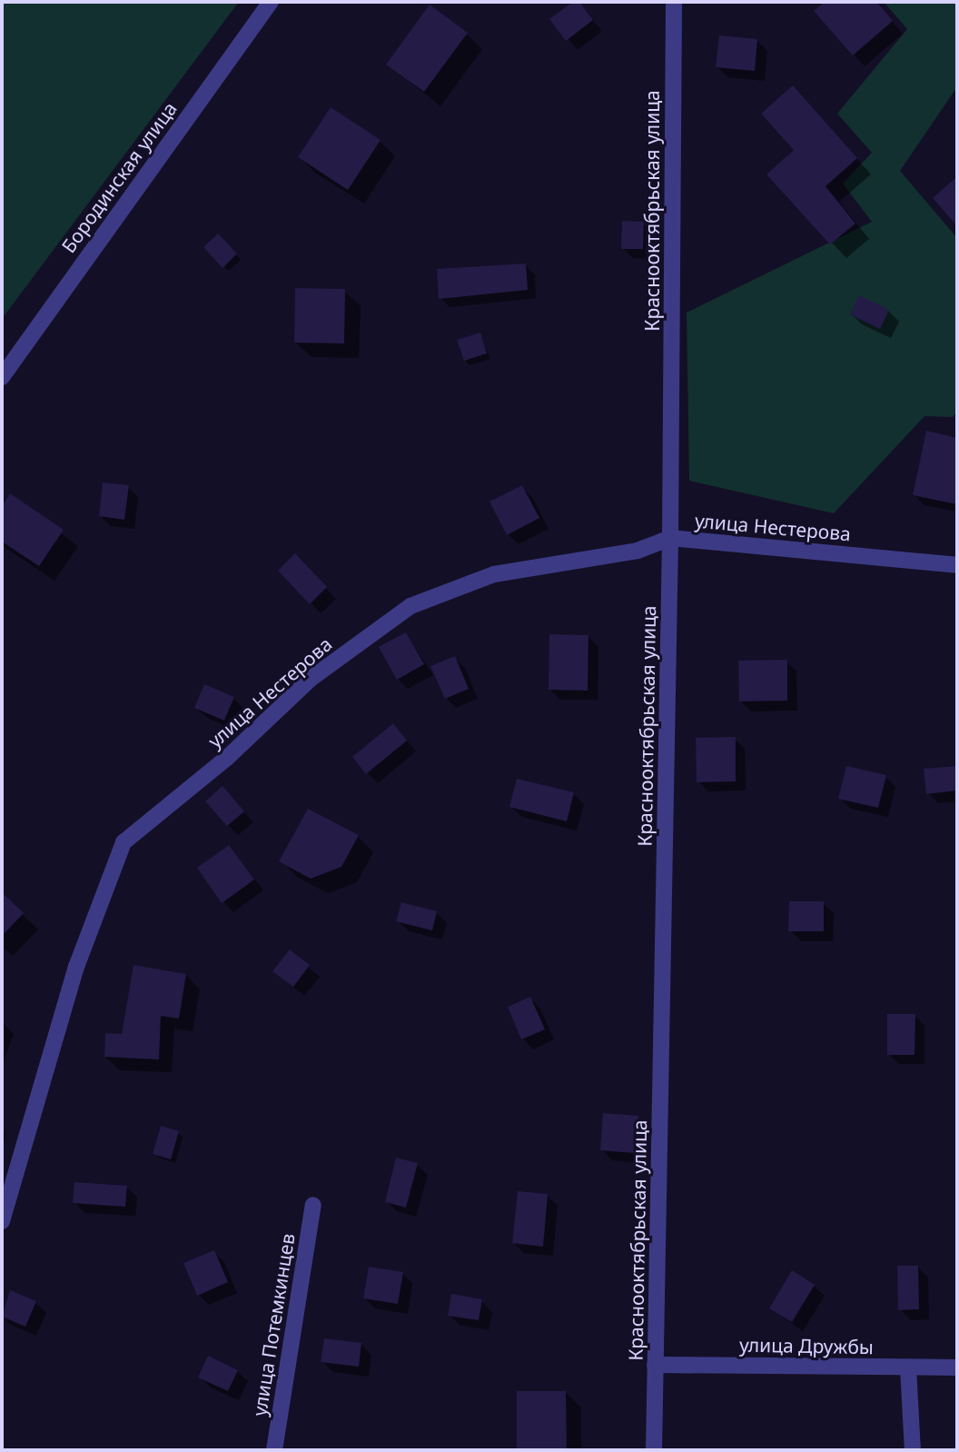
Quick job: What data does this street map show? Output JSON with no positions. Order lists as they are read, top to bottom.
{
  "streets": {
    "street": [
      "Бородинская улица",
      "Краснооктябрьская улица",
      "улица Нестерова",
      "улица Потемкинцев",
      "улица Дружбы"
    ]
  },
  "crossings": [
    ["Краснооктябрьская улица", "улица Нестерова"],
    ["Краснооктябрьская улица", "улица Дружбы"]
  ]
}
